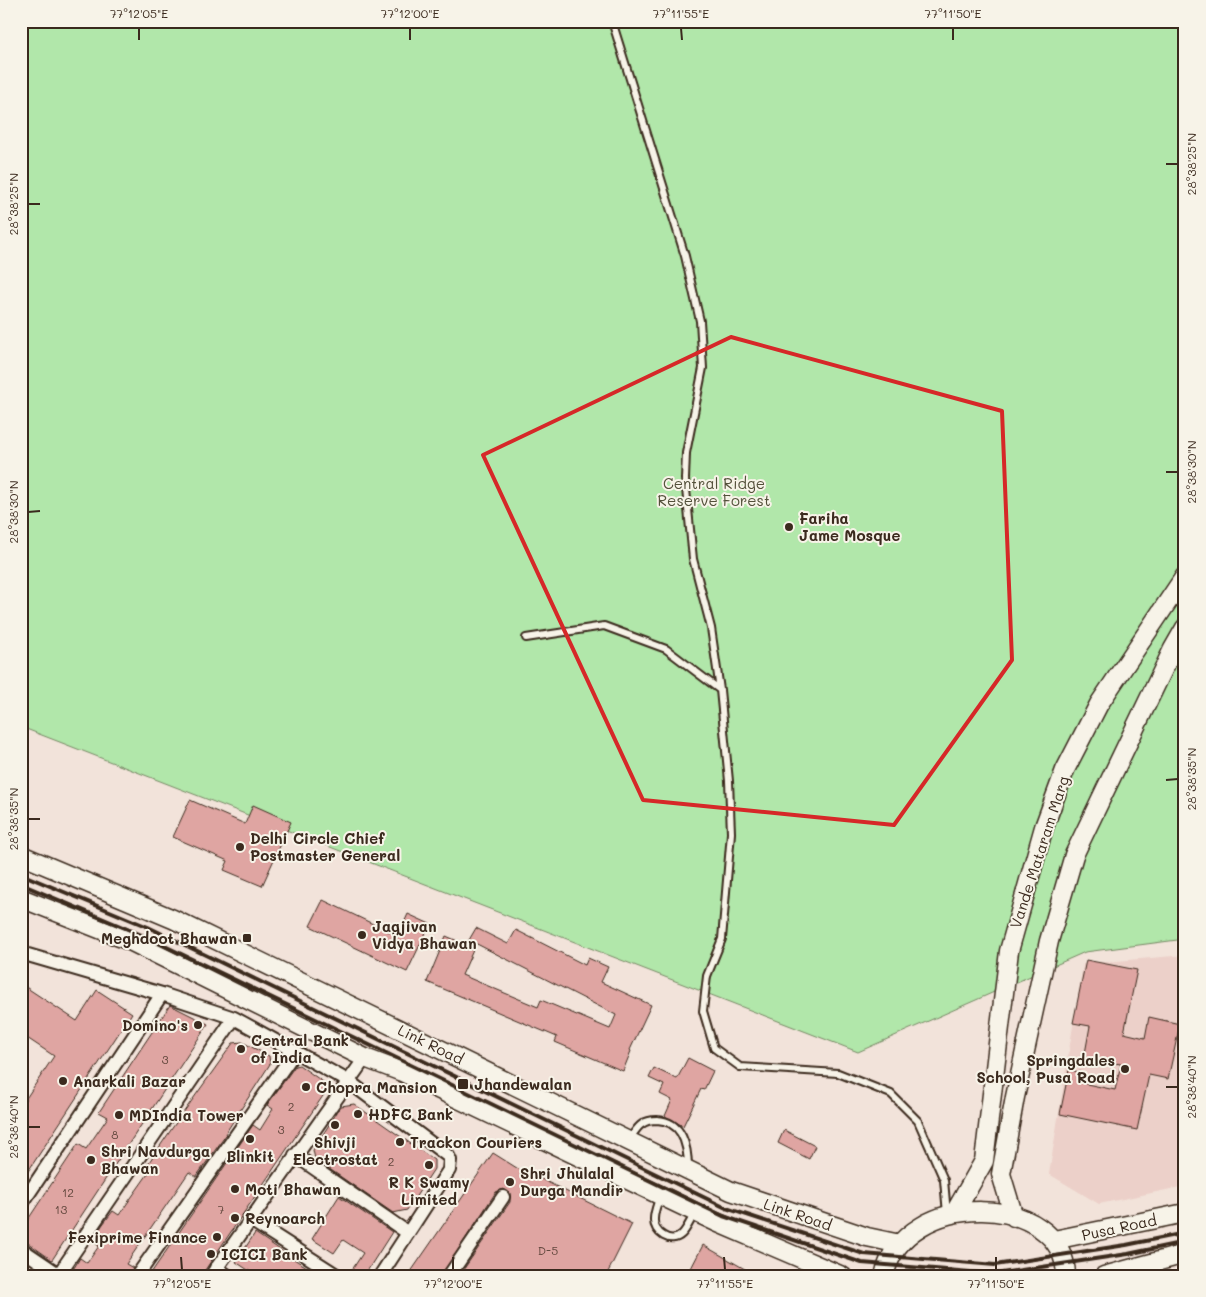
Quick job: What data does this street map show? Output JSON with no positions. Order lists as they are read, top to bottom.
{
  "streets": {
    "main road": ["Vande Mataram Marg", "Link Road", "Pusa Road"]
  },
  "parks": ["Central Ridge Reserve Forest"],
  "places": {
    "other": [
      "Fariha Jame Mosque",
      "Delhi Circle Chief Postmaster General",
      "Jagjivan Vidya Bhawan",
      "Domino's",
      "Central Bank of India",
      "Springdales School, Pusa Road",
      "Anarkali Bazar",
      "Chopra Mansion",
      "HDFC Bank",
      "MDIndia Tower",
      "Shivji Electrostat",
      "Blinkit",
      "Trackon Couriers",
      "Shri Navdurga Bhawan",
      "R K Swamy Limited",
      "Shri Jhulalal Durga Mandir",
      "Moti Bhawan",
      "Reynoarch",
      "Fexiprime Finance",
      "ICICI Bank"
    ],
    "transit": ["Meghdoot Bhawan", "Jhandewalan"]
  },
  "house_numbers": [
    "3",
    "2",
    "3",
    "8",
    "2",
    "12",
    "13",
    "7",
    "D-5"
  ],
  "coordinates": [
    "77°12'05\"E",
    "77°12'00\"E",
    "77°11'55\"E",
    "77°11'50\"E",
    "28°38'25\"N",
    "28°38'30\"N",
    "28°38'35\"N",
    "28°38'40\"N"
  ]
}
